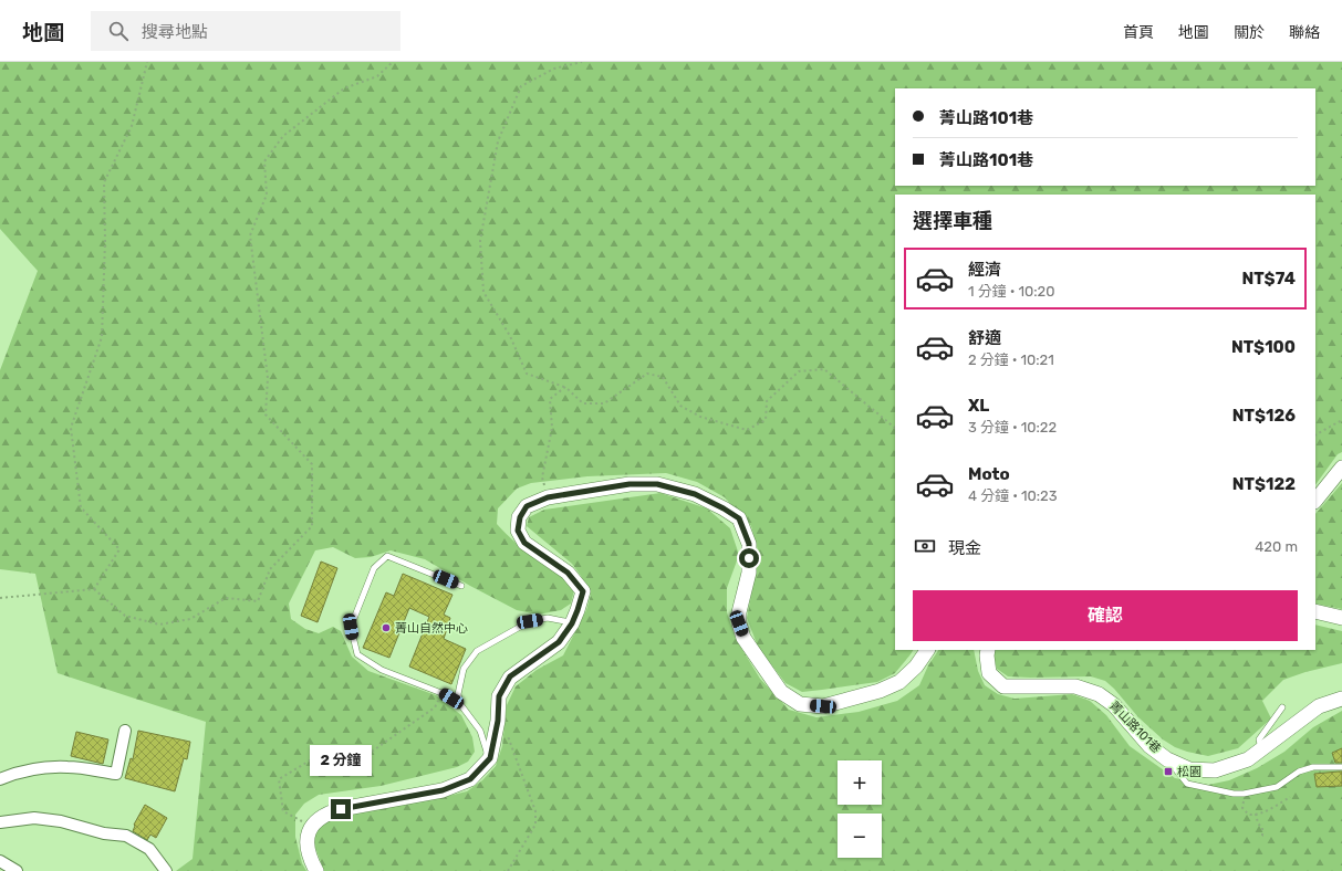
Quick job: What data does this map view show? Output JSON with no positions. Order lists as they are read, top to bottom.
{
  "streets": {
    "street": ["菁山路101巷"]
  },
  "places": {
    "other": ["菁山自然中心"],
    "transit": ["松園"]
  },
  "page": {
    "header": "地圖",
    "search": "搜尋地點",
    "nav": [
      "首頁",
      "地圖",
      "關於",
      "聯絡"
    ],
    "banner": ["菁山路101巷", "菁山路101巷"],
    "heading": "選擇車種",
    "list": [
      {
        "name": "經濟",
        "note": "1 分鐘 · 10:20",
        "value": "NT$74"
      },
      {
        "name": "舒適",
        "note": "2 分鐘 · 10:21",
        "value": "NT$100"
      },
      {
        "name": "XL",
        "note": "3 分鐘 · 10:22",
        "value": "NT$126"
      },
      {
        "name": "Moto",
        "note": "4 分鐘 · 10:23",
        "value": "NT$122"
      }
    ],
    "pay": ["現金", "420 m"],
    "buttons": "確認",
    "bubble": "2 分鐘",
    "map_buttons": ["+", "−"]
  }
}
